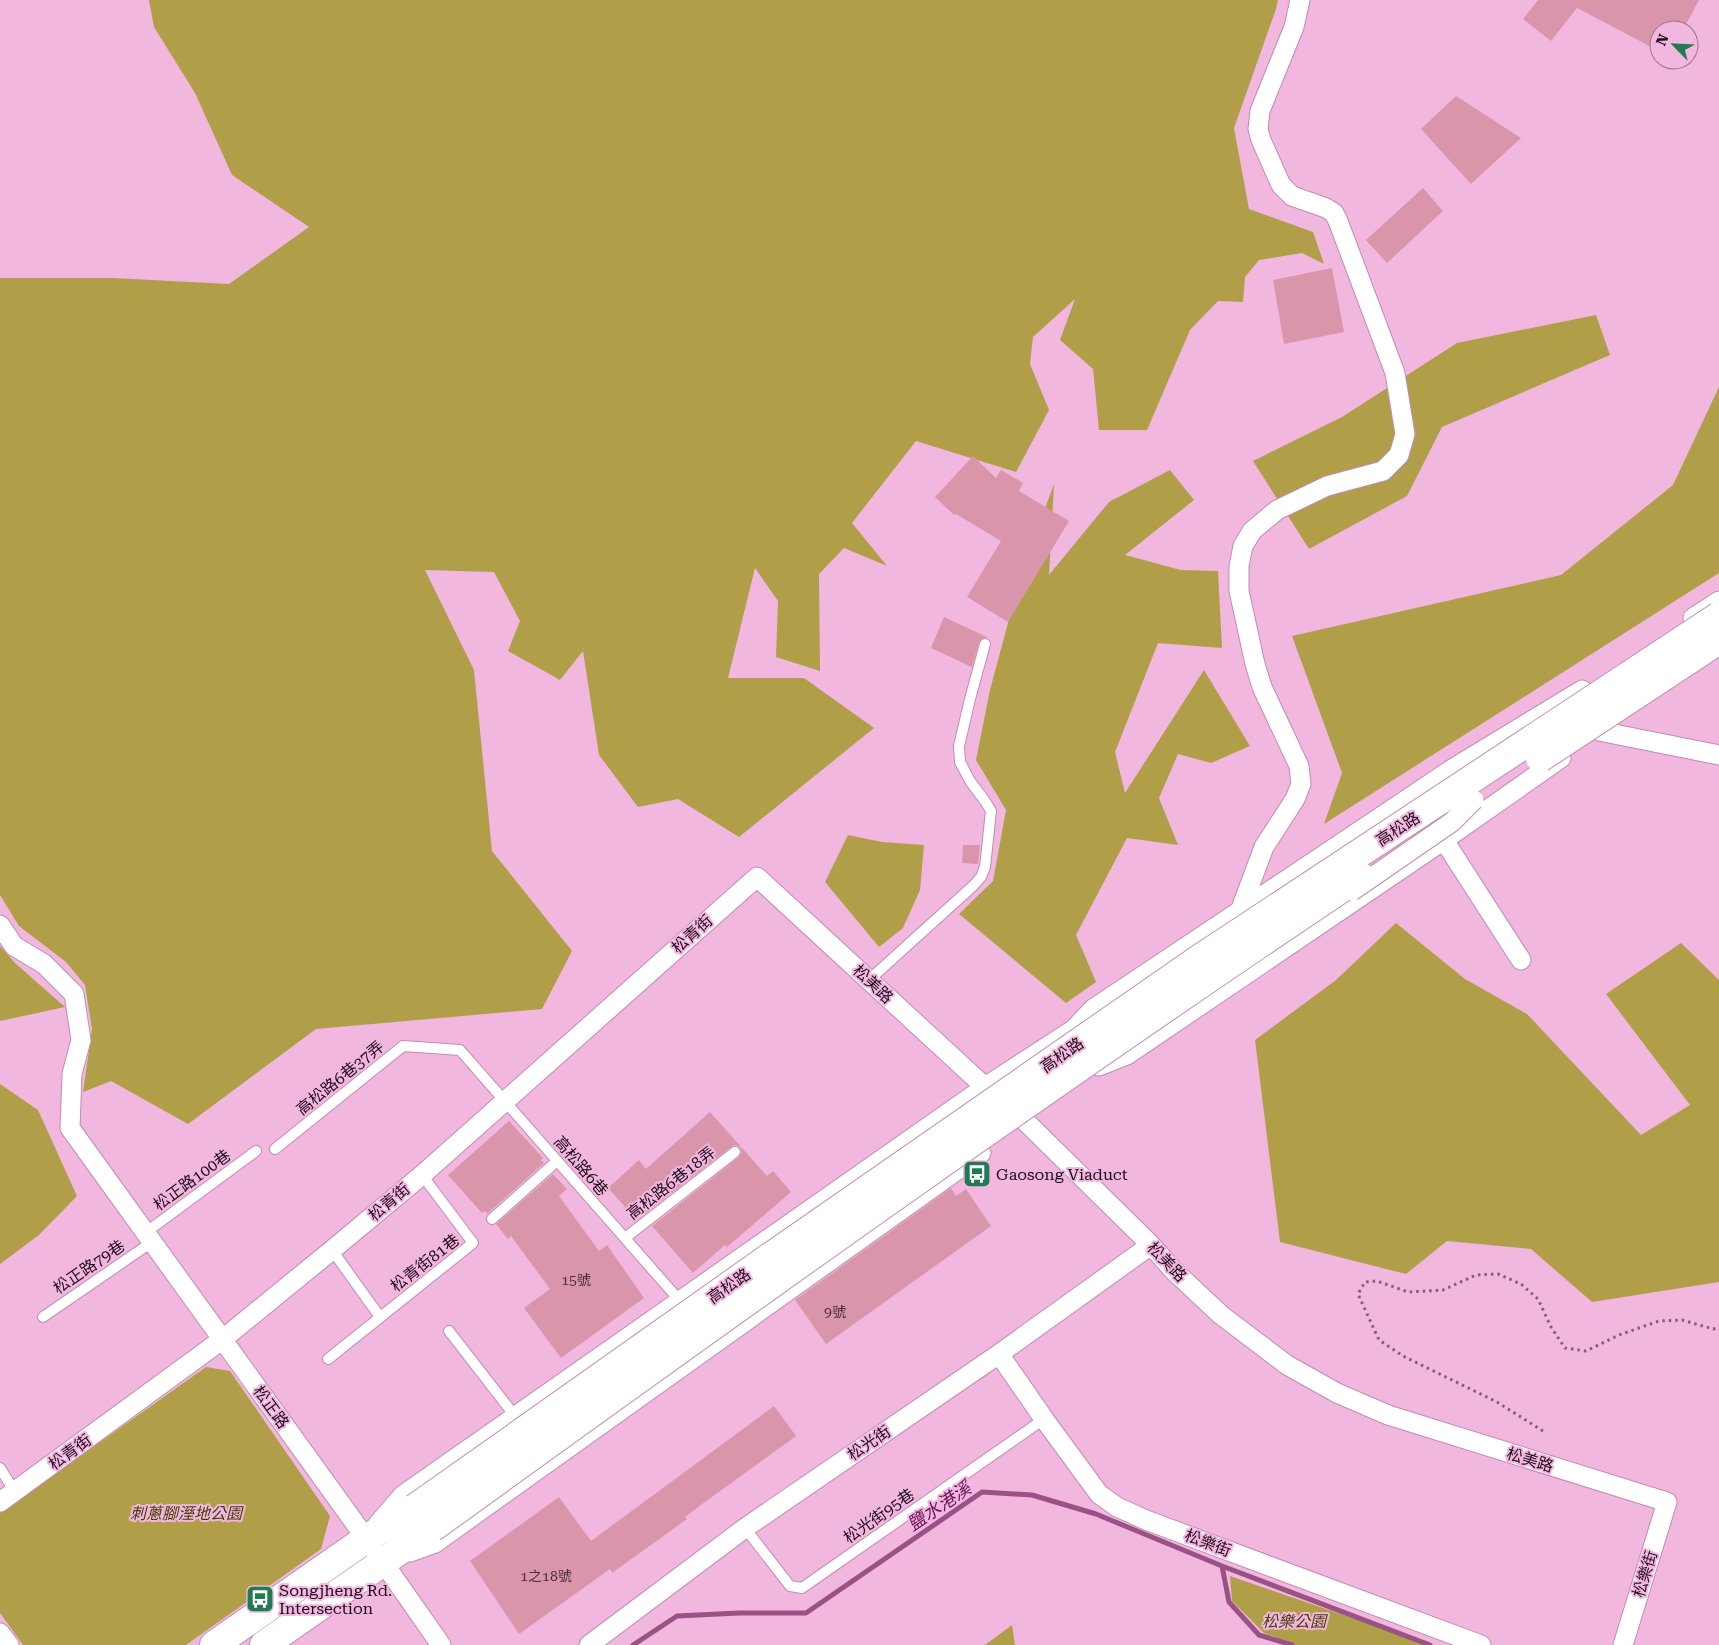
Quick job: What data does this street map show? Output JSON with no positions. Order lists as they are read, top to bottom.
{
  "streets": {
    "street": [
      "高松路",
      "松青街",
      "松美路",
      "松正路",
      "松光街",
      "松樂街"
    ],
    "lane": [
      "高松路6巷37弄",
      "高松路6巷",
      "松正路100巷",
      "高松路6巷18弄",
      "松青街81巷",
      "松正路79巷",
      "松光街95巷"
    ]
  },
  "crossings": [
    ["高松路", "松美路"],
    ["高松路", "高松路6巷"],
    ["高松路", "松正路"],
    ["松青街", "松美路"],
    ["松青街", "高松路6巷"],
    ["松青街", "松青街81巷"],
    ["松青街", "松正路"],
    ["松美路", "松光街"],
    ["松美路", "松樂街"],
    ["高松路6巷37弄", "高松路6巷"],
    ["高松路6巷", "高松路6巷18弄"],
    ["松正路100巷", "松正路79巷"],
    ["松正路100巷", "松正路"],
    ["松正路79巷", "松正路"],
    ["松光街", "松光街95巷"],
    ["松光街", "松樂街"],
    ["松光街95巷", "松樂街"]
  ],
  "water": ["鹽水港溪"],
  "parks": ["刺蔥腳溼地公園", "松樂公園"],
  "places": {
    "bus stop": ["Gaosong Viaduct", "Songjheng Rd. Intersection"]
  },
  "house_numbers": ["15號", "9號", "1之18號"],
  "north": "top left"
}
